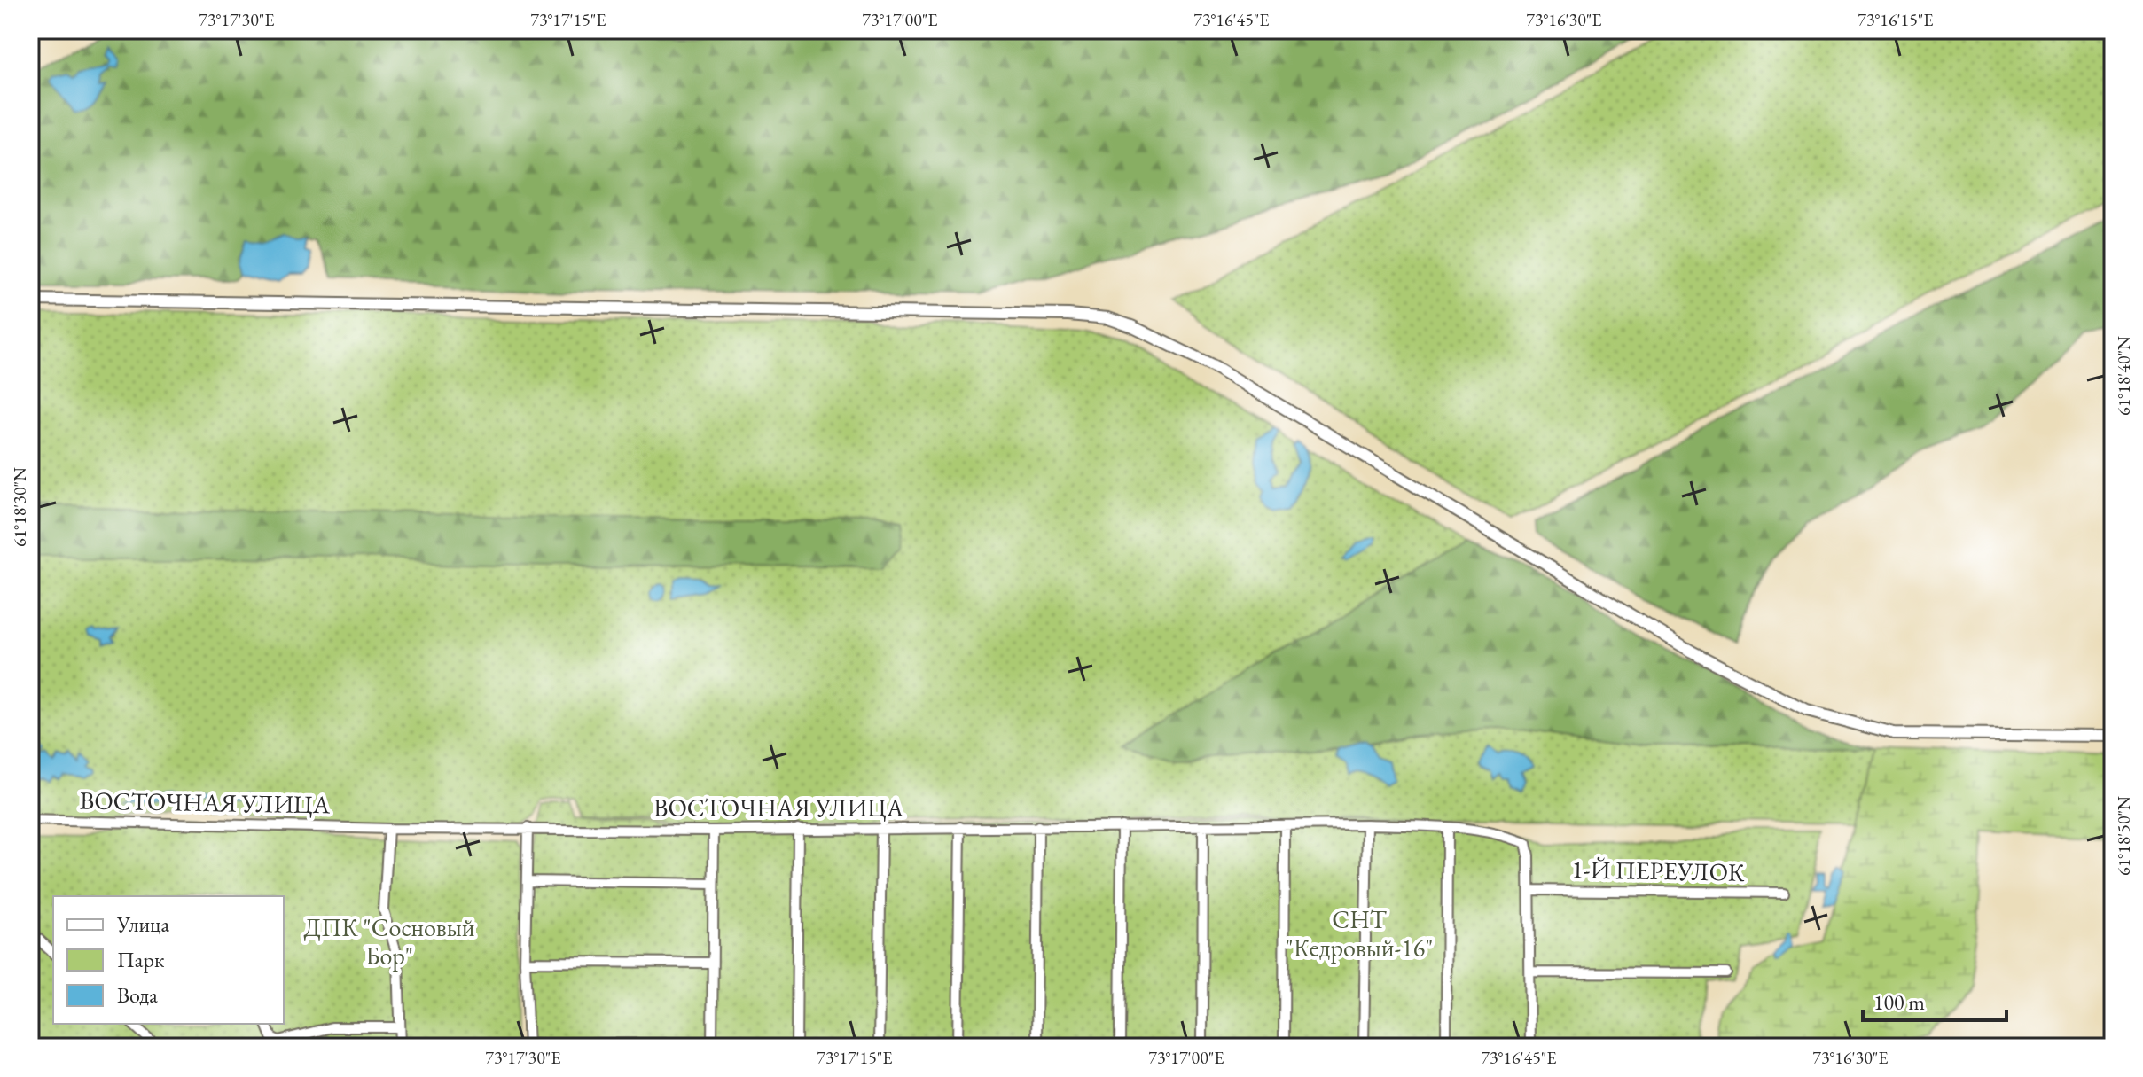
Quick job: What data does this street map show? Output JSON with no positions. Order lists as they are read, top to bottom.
{
  "streets": {
    "street": ["ВОСТОЧНАЯ УЛИЦА", "1-Й ПЕРЕУЛОК"]
  },
  "crossings": [
    ["ВОСТОЧНАЯ УЛИЦА", "1-Й ПЕРЕУЛОК"]
  ],
  "parks": ["СНТ \"Кедровый-16\"", "ДПК \"Сосновый Бор\""],
  "legend": ["Улица", "Парк", "Вода"],
  "scale_bar": "100 m",
  "coordinates": [
    "73°17'30\"E",
    "73°17'15\"E",
    "73°17'00\"E",
    "73°16'45\"E",
    "73°16'30\"E",
    "73°16'15\"E",
    "61°18'40\"N",
    "61°18'30\"N",
    "61°18'50\"N"
  ]
}
